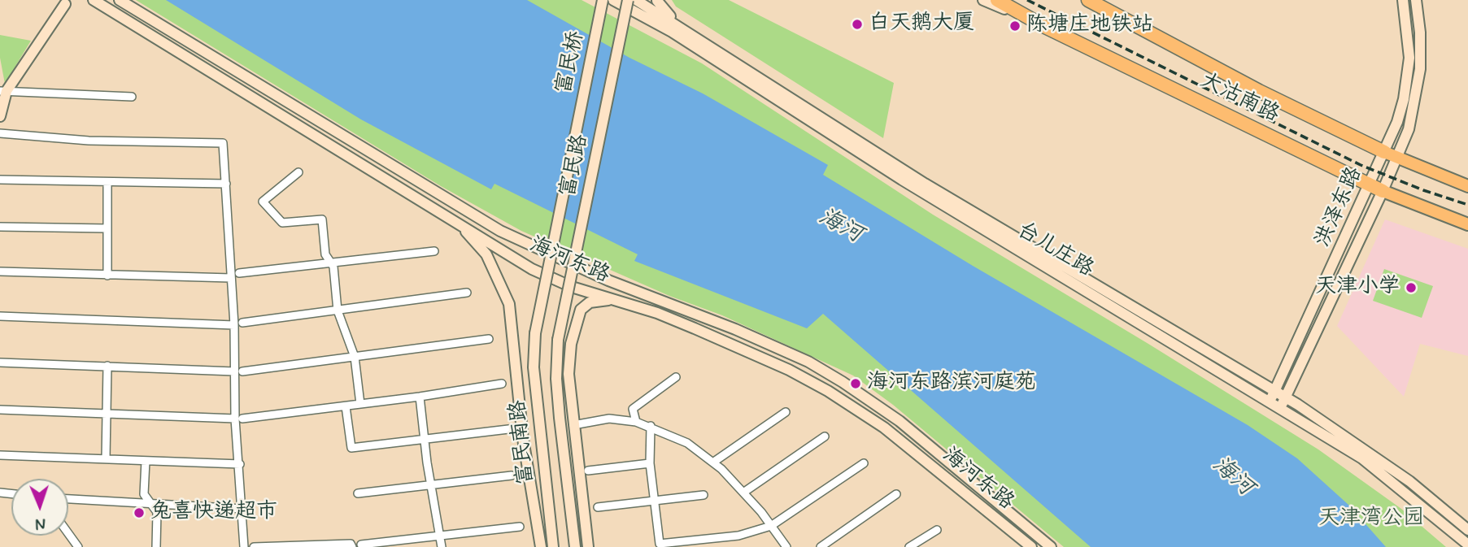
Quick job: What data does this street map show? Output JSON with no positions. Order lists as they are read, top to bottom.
{
  "streets": {
    "highway": ["大沽南路"],
    "main road": [
      "富民桥",
      "富民路",
      "洪泽东路",
      "台儿庄路",
      "海河东路",
      "富民南路"
    ]
  },
  "crossings": [
    ["富民桥", "富民南路"],
    ["大沽南路", "洪泽东路"],
    ["富民路", "富民南路"],
    ["洪泽东路", "台儿庄路"]
  ],
  "water": ["海河"],
  "parks": ["天津湾公园"],
  "places": [
    "白天鹅大厦",
    "陈塘庄地铁站",
    "天津小学",
    "海河东路滨河庭苑",
    "兔喜快递超市"
  ],
  "north": "bottom"
}
